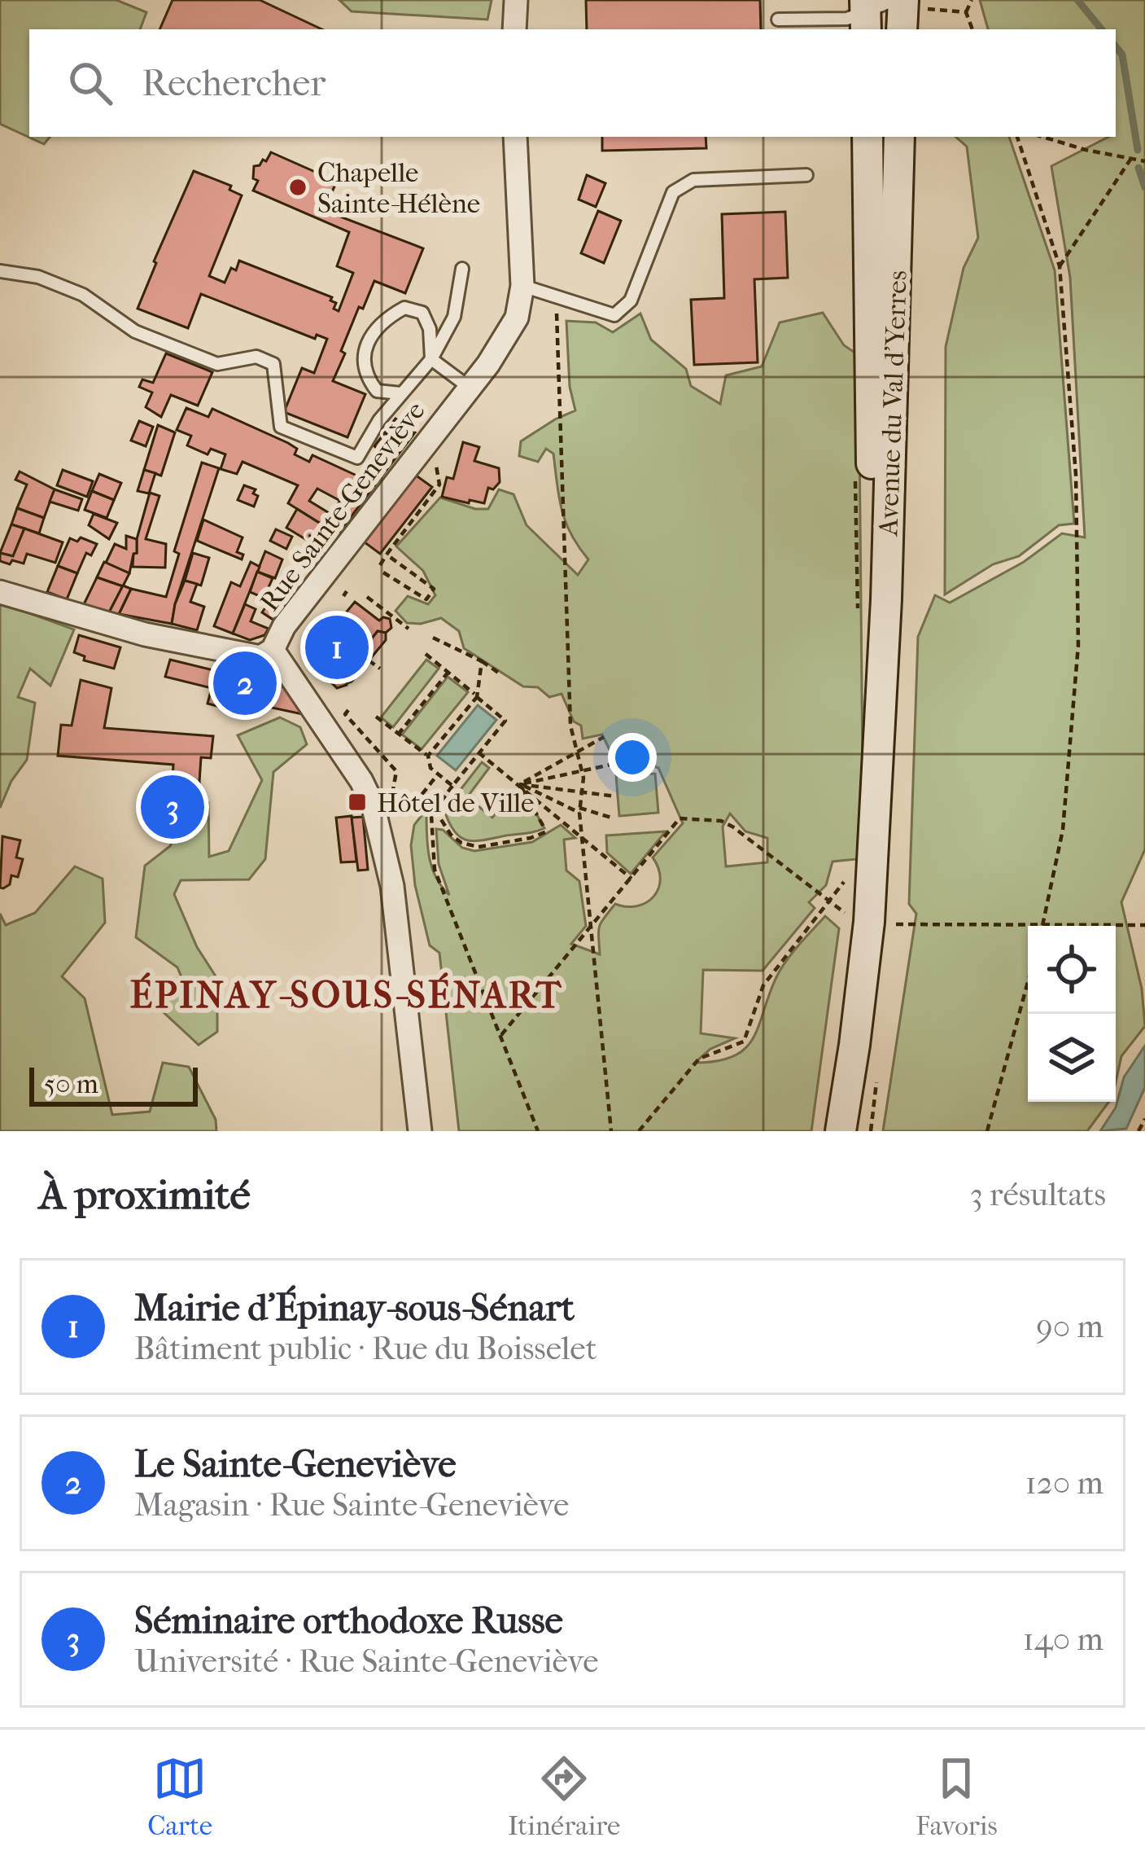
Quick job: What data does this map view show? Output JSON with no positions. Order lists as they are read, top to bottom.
{
  "streets": {
    "main road": ["Avenue du Val d'Yerres"],
    "street": ["Rue Sainte-Geneviève"]
  },
  "districts": ["ÉPINAY-SOUS-SÉNART"],
  "places": {
    "other": ["Chapelle Sainte-Hélène"],
    "transit": ["Hôtel de Ville"]
  },
  "scale_bar": "50 m",
  "page": {
    "search": "Rechercher",
    "pins": ["1", "2", "3"],
    "scale": "50 m",
    "heading": ["À proximité", "3 résultats"],
    "list": [
      {
        "mark": "1",
        "name": "Mairie d'Épinay-sous-Sénart",
        "note": "Bâtiment public · Rue du Boisselet",
        "value": "90 m"
      },
      {
        "mark": "2",
        "name": "Le Sainte-Geneviève",
        "note": "Magasin · Rue Sainte-Geneviève",
        "value": "120 m"
      },
      {
        "mark": "3",
        "name": "Séminaire orthodoxe Russe",
        "note": "Université · Rue Sainte-Geneviève",
        "value": "140 m"
      }
    ],
    "nav": ["Carte", "Itinéraire", "Favoris"]
  }
}
